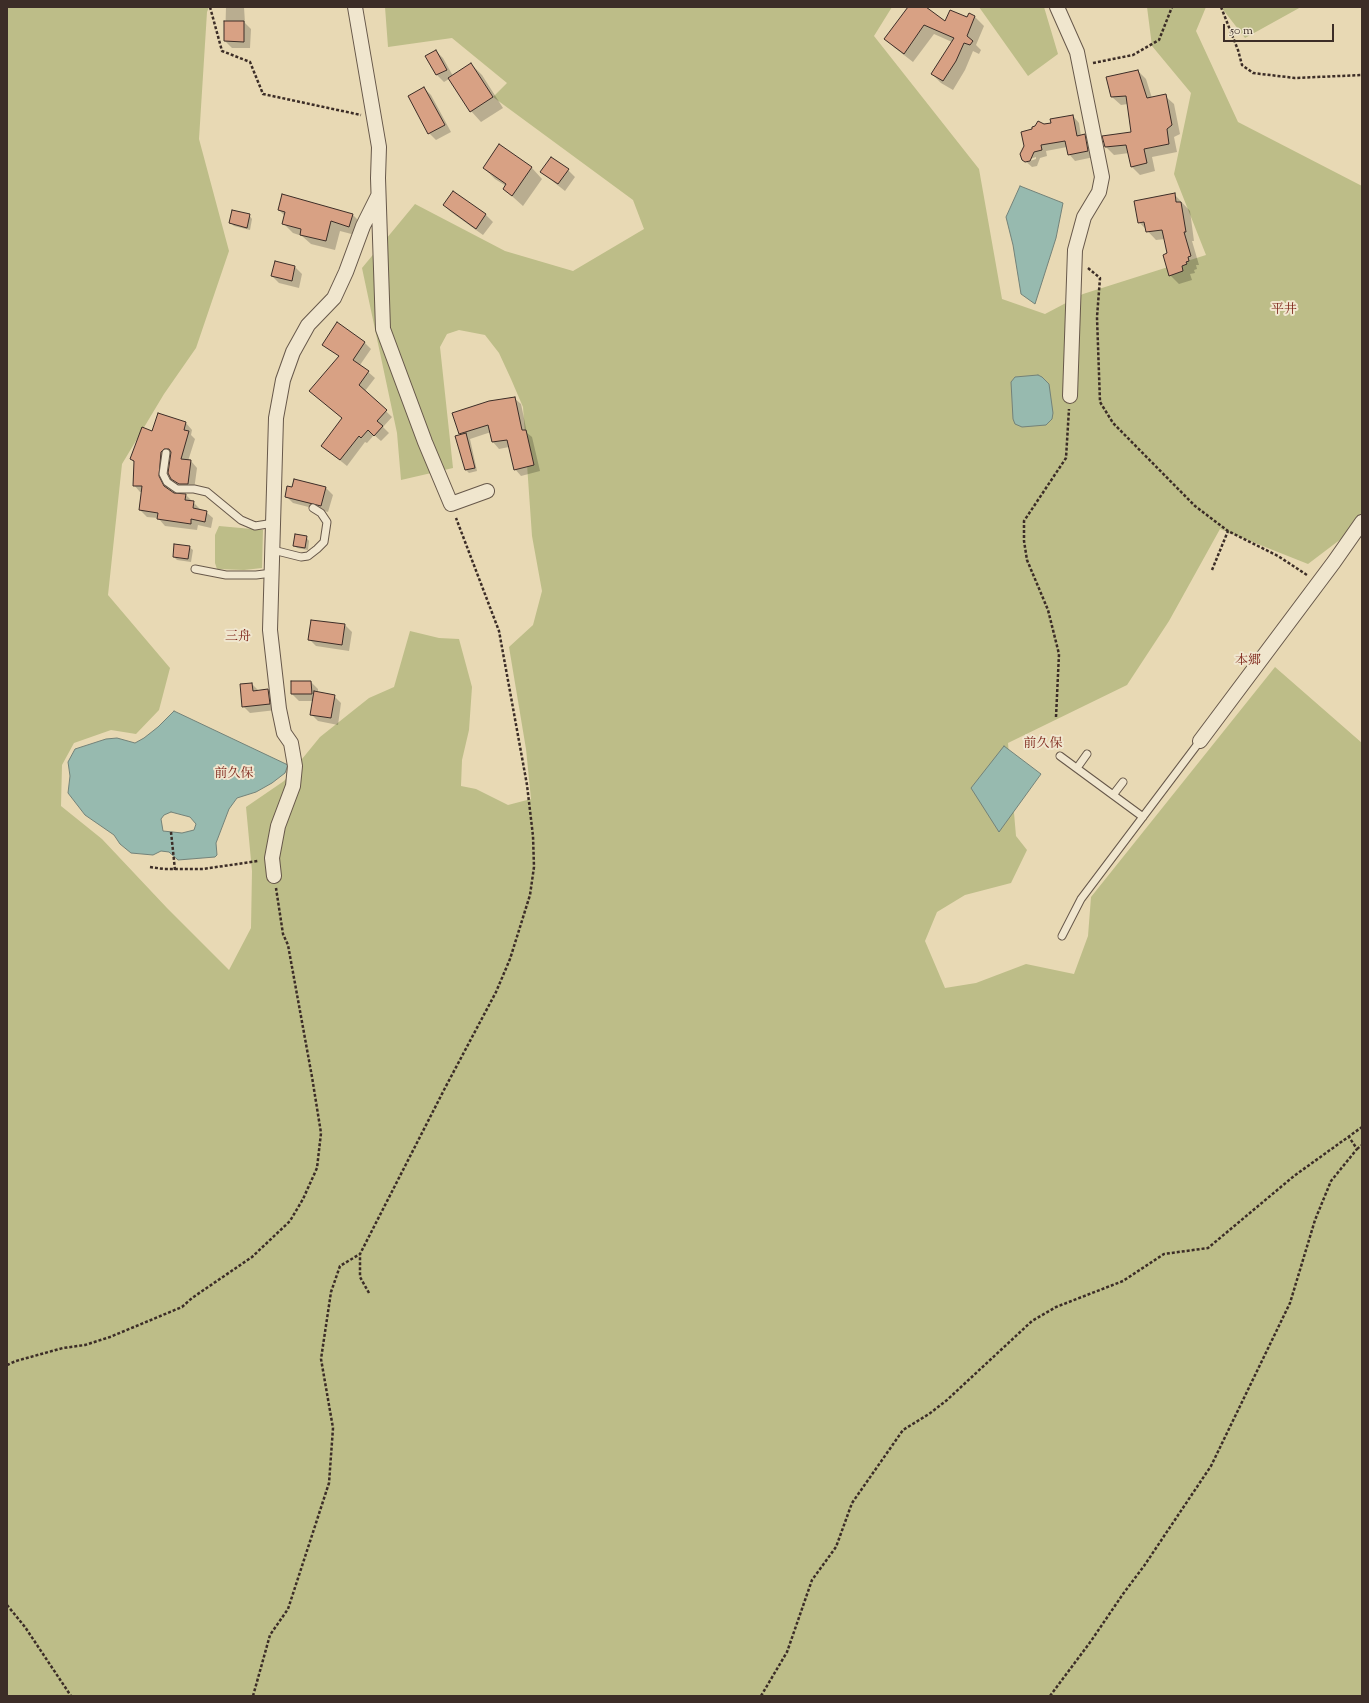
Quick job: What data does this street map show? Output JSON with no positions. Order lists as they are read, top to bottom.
{
  "districts": [
    "平井",
    "三舟",
    "本郷",
    "前久保",
    "前久保"
  ],
  "scale_bar": "50 m"
}
